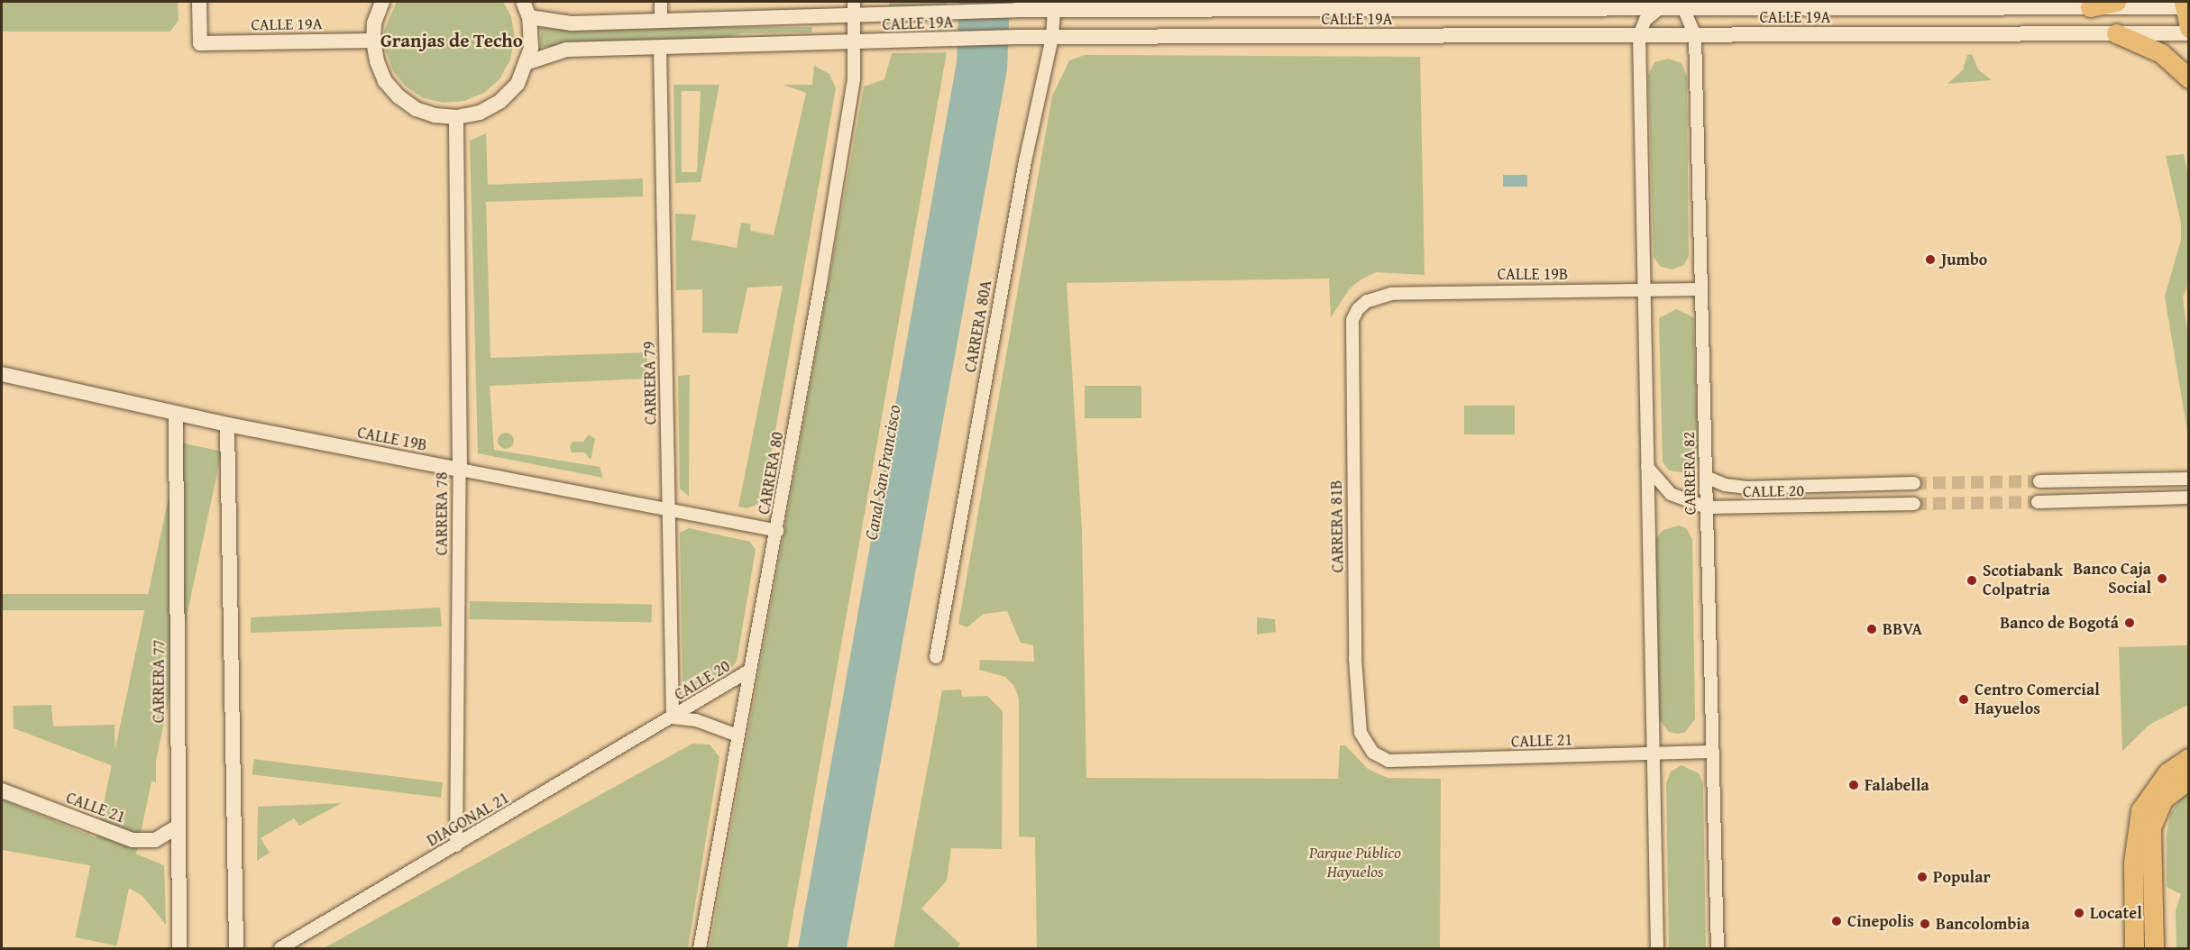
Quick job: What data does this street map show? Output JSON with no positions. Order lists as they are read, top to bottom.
{
  "streets": {
    "street": [
      "CALLE 19A",
      "CALLE 19B",
      "CARRERA 80A",
      "CARRERA 79",
      "CARRERA 80",
      "CARRERA 82",
      "CALLE 20",
      "CARRERA 78",
      "CARRERA 81B",
      "CARRERA 77",
      "CALLE 21",
      "DIAGONAL 21"
    ]
  },
  "crossings": [
    ["CALLE 19A", "CARRERA 80A"],
    ["CALLE 19A", "CARRERA 79"],
    ["CALLE 19A", "CARRERA 80"],
    ["CALLE 19A", "CARRERA 82"],
    ["CALLE 19B", "CARRERA 79"],
    ["CALLE 19B", "CARRERA 80"],
    ["CALLE 19B", "CARRERA 82"],
    ["CALLE 19B", "CARRERA 78"],
    ["CALLE 19B", "CARRERA 81B"],
    ["CALLE 19B", "CARRERA 77"],
    ["CARRERA 79", "CALLE 20"],
    ["CARRERA 79", "DIAGONAL 21"],
    ["CARRERA 80", "CALLE 20"],
    ["CARRERA 82", "CALLE 20"],
    ["CARRERA 82", "CALLE 21"],
    ["CALLE 20", "DIAGONAL 21"],
    ["CARRERA 78", "DIAGONAL 21"],
    ["CARRERA 81B", "CALLE 21"],
    ["CARRERA 77", "CALLE 21"]
  ],
  "districts": ["Granjas de Techo"],
  "water": ["Canal San Francisco"],
  "parks": ["Parque Público Hayuelos"],
  "places": [
    "Jumbo",
    "Banco Caja Social",
    "Scotiabank Colpatria",
    "Banco de Bogotá",
    "BBVA",
    "Centro Comercial Hayuelos",
    "Falabella",
    "Popular",
    "Locatel",
    "Cinepolis",
    "Bancolombia"
  ]
}
